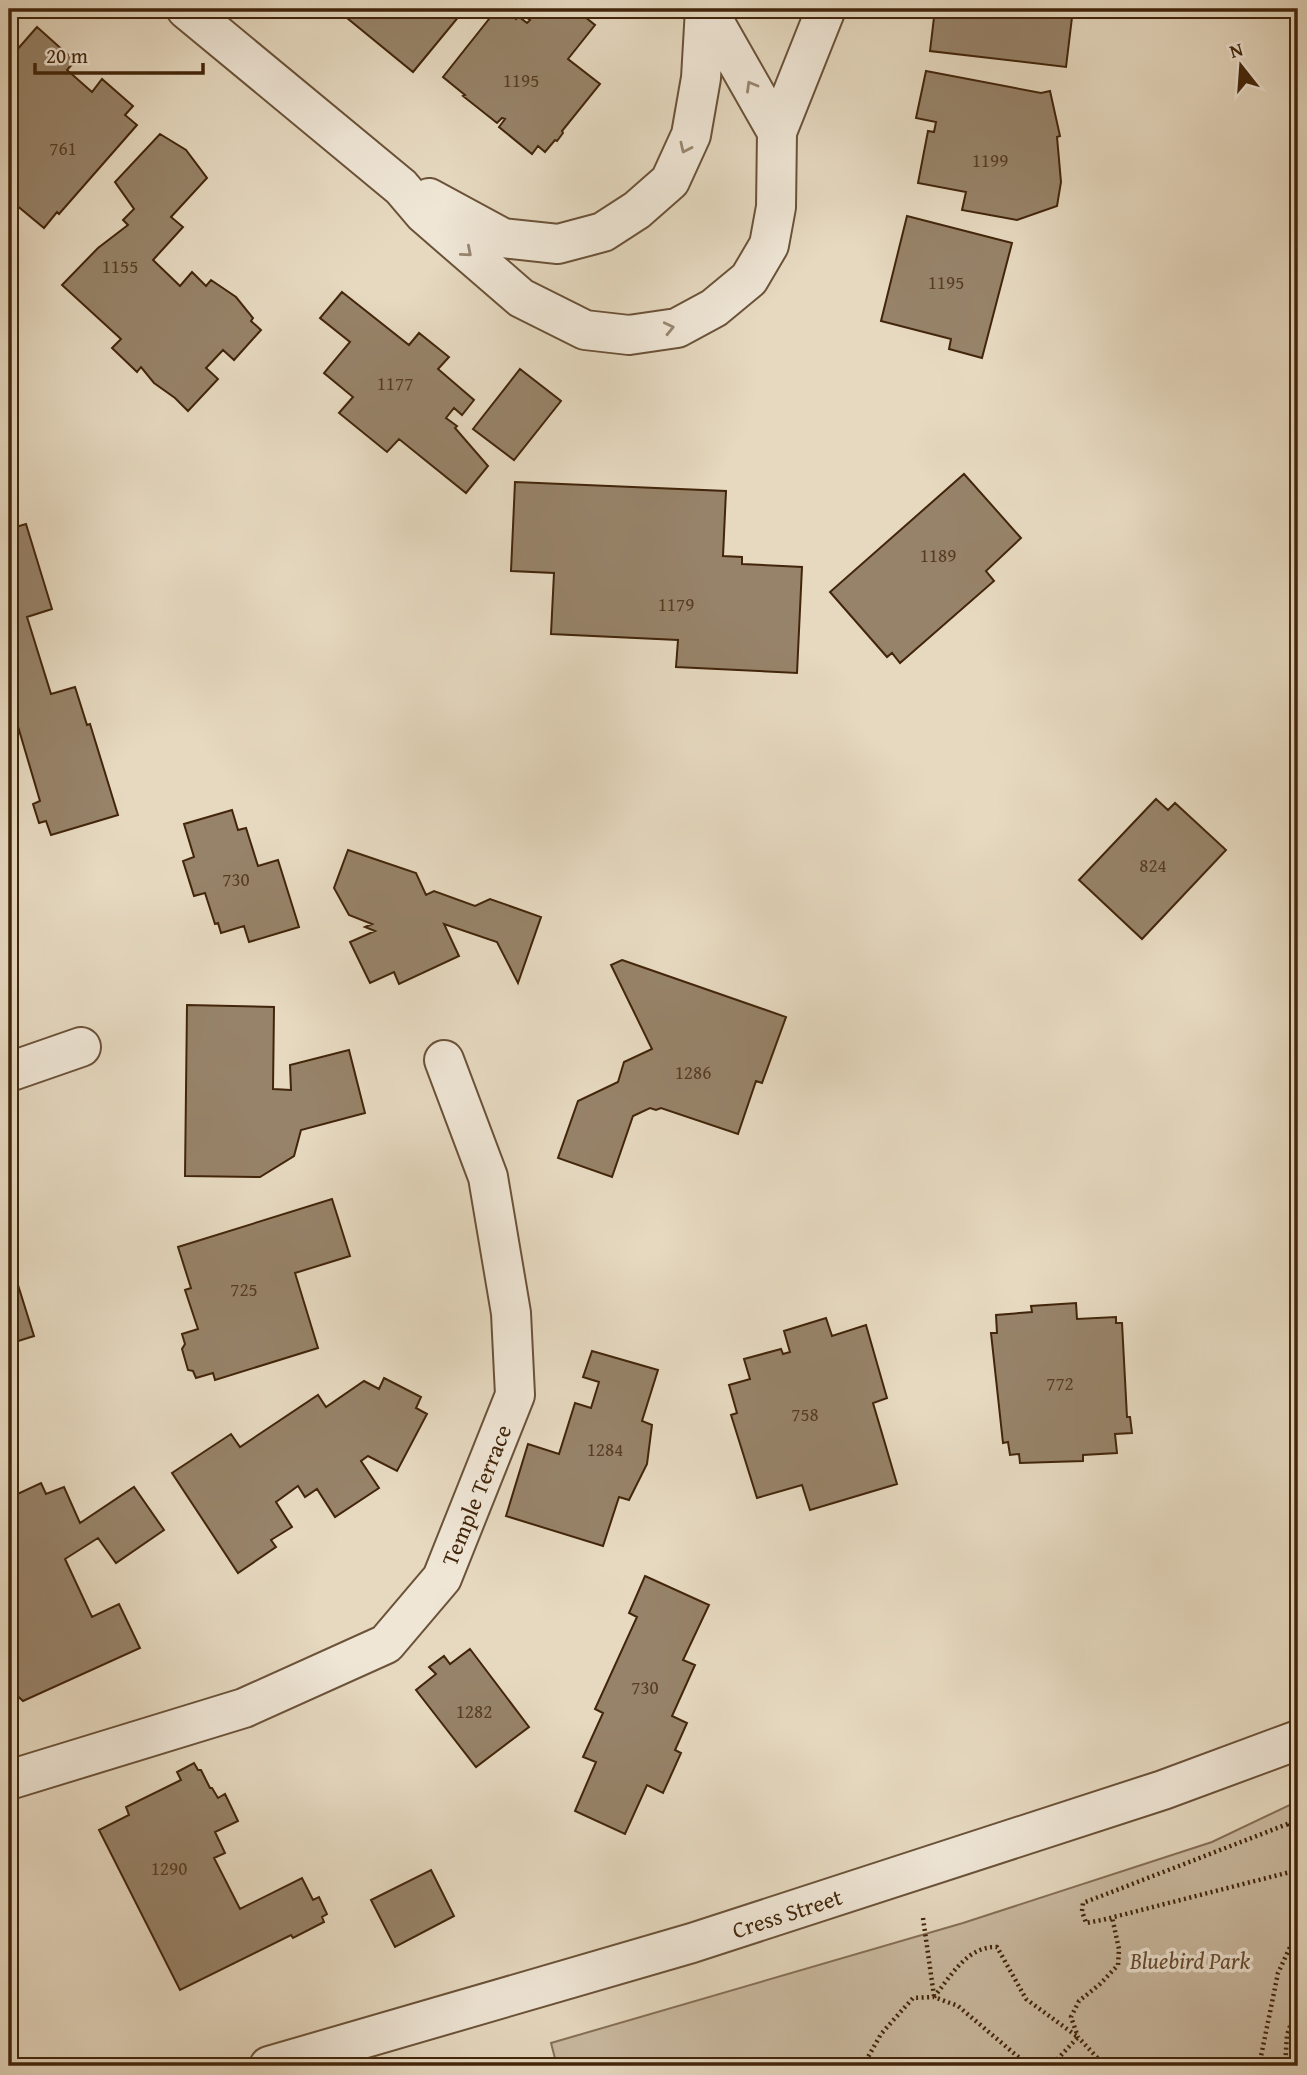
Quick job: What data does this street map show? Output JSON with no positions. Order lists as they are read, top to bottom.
{
  "streets": {
    "street": ["Temple Terrace", "Cress Street"]
  },
  "parks": ["Bluebird Park"],
  "house_numbers": [
    "1195",
    "761",
    "1199",
    "1155",
    "1195",
    "1177",
    "1189",
    "1179",
    "824",
    "730",
    "1286",
    "725",
    "772",
    "758",
    "1284",
    "730",
    "1282",
    "1290"
  ],
  "scale_bar": "20 m",
  "north": "top"
}
